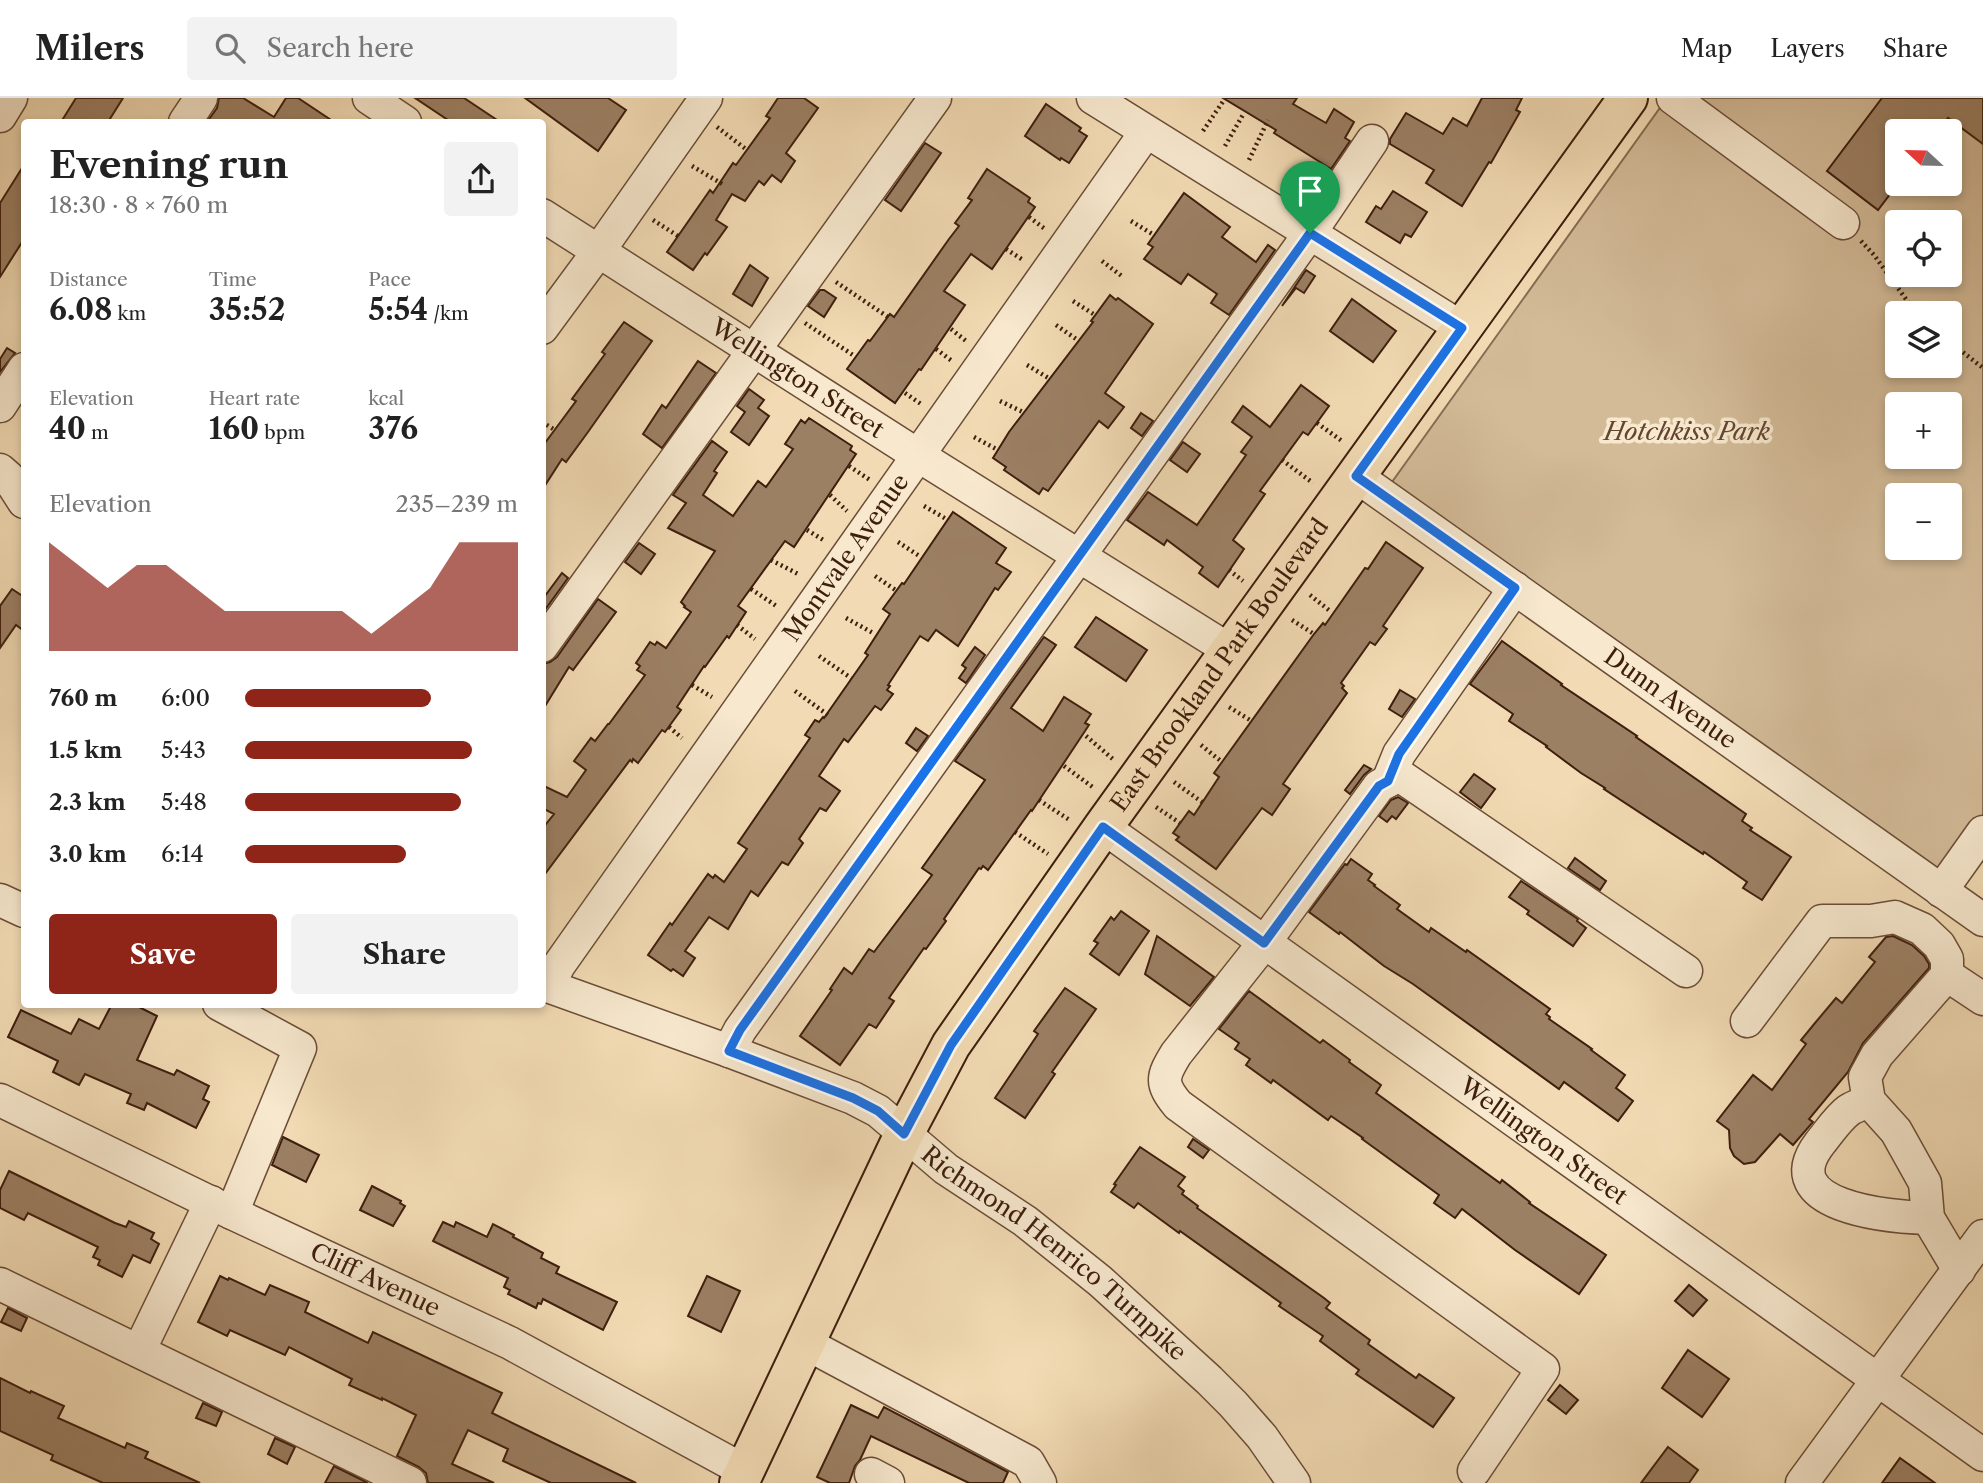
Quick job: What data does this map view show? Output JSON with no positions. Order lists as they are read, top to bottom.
{
  "streets": {
    "main road": ["East Brookland Park Boulevard"],
    "street": [
      "Wellington Street",
      "Montvale Avenue",
      "Dunn Avenue",
      "Richmond Henrico Turnpike",
      "Cliff Avenue"
    ]
  },
  "crossings": [
    ["Wellington Street", "Montvale Avenue"],
    ["Wellington Street", "East Brookland Park Boulevard"],
    ["East Brookland Park Boulevard", "Dunn Avenue"],
    ["East Brookland Park Boulevard", "Richmond Henrico Turnpike"],
    ["East Brookland Park Boulevard", "Cliff Avenue"]
  ],
  "parks": ["Hotchkiss Park"],
  "north": "left",
  "page": {
    "header": "Milers",
    "search": "Search here",
    "nav": ["Map", "Layers", "Share"],
    "map_buttons": ["+", "−"],
    "heading": ["Evening run", "18:30 · 8 × 760 m"],
    "stats": [
      ["Distance", "6.08 km"],
      ["Time", "35:52"],
      ["Pace", "5:54 /km"],
      ["Elevation", "40 m"],
      ["Heart rate", "160 bpm"],
      ["kcal", "376"]
    ],
    "chart": ["Elevation", "235–239 m"],
    "list": [
      {
        "name": "760 m",
        "note": "6:00"
      },
      {
        "name": "1.5 km",
        "note": "5:43"
      },
      {
        "name": "2.3 km",
        "note": "5:48"
      },
      {
        "name": "3.0 km",
        "note": "6:14"
      }
    ],
    "buttons": ["Save", "Share"]
  }
}
